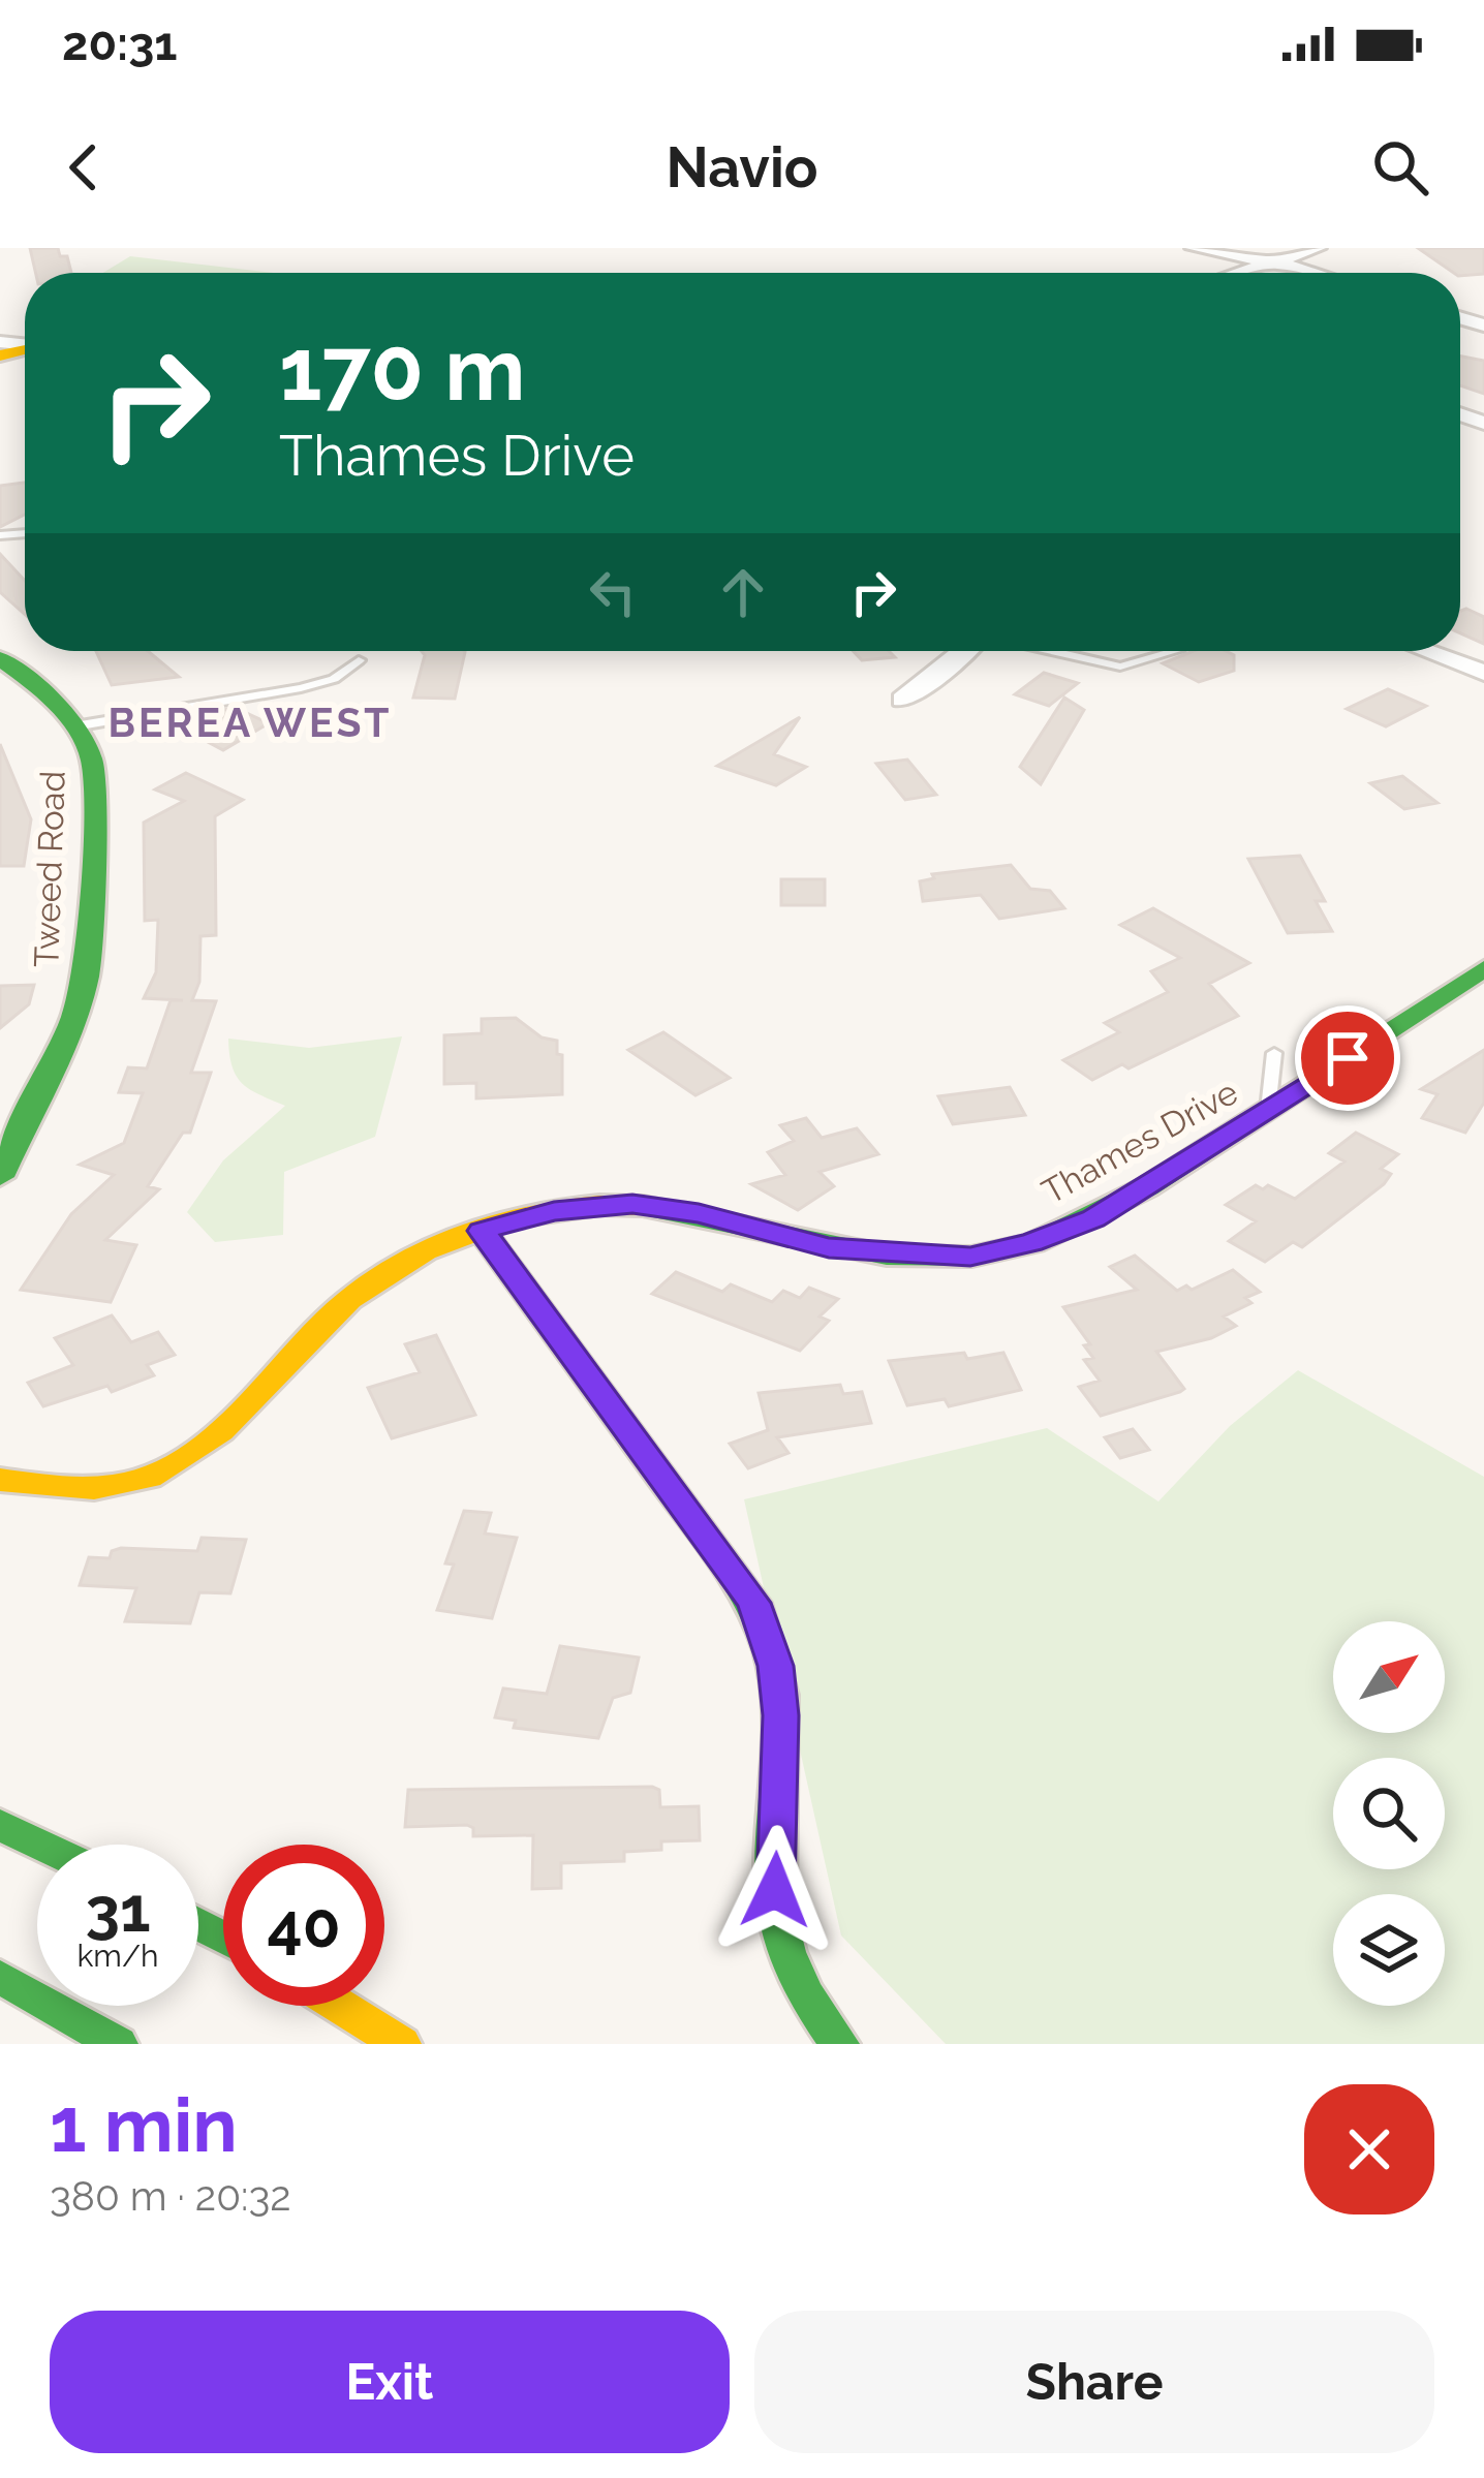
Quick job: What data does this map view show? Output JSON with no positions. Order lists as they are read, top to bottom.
{
  "streets": {
    "main road": ["Tweed Road", "Thames Drive"]
  },
  "districts": ["BEREA WEST"],
  "north": "top right",
  "page": {
    "status": "20:31",
    "header": "Navio",
    "turn": ["170 m", "Thames Drive"],
    "speed": "31 km/h",
    "limit": "40",
    "heading": ["1 min", "380 m · 20:32"],
    "buttons": ["Exit", "Share"]
  }
}
